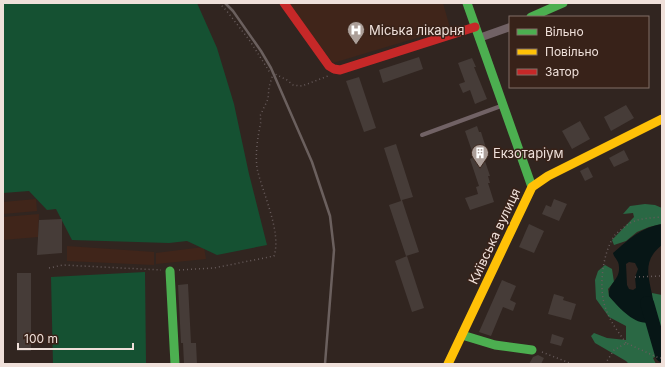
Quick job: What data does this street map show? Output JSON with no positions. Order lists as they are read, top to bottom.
{
  "streets": {
    "street": ["Київська вулиця"]
  },
  "places": {
    "hospital": ["Міська лікарня"],
    "building": ["Екзотаріум"]
  },
  "legend": ["Вільно", "Повільно", "Затор"],
  "scale_bar": "100 m"
}
